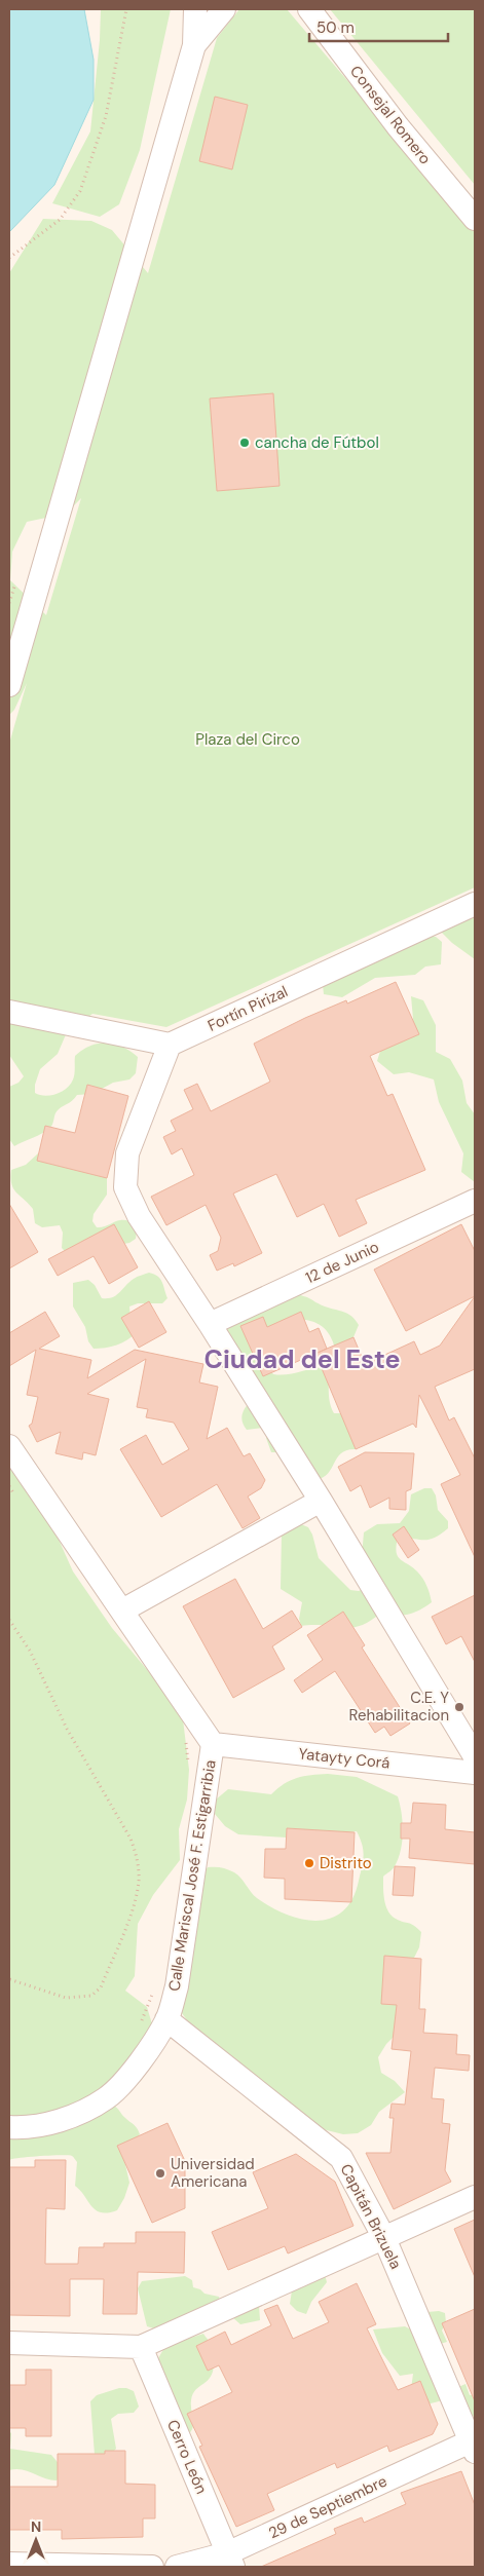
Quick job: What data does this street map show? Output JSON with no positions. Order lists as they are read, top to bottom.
{
  "streets": {
    "street": [
      "Consejal Romero",
      "Fortín Pirizal",
      "12 de Junio",
      "Yatayty Corá",
      "Calle Mariscal José F. Estigarribia",
      "Capitán Brizuela",
      "Cerro León",
      "29 de Septiembre"
    ]
  },
  "crossings": [
    ["Yatayty Corá", "Calle Mariscal José F. Estigarribia"],
    ["Calle Mariscal José F. Estigarribia", "Capitán Brizuela"],
    ["Capitán Brizuela", "29 de Septiembre"],
    ["Cerro León", "29 de Septiembre"]
  ],
  "districts": ["Ciudad del Este"],
  "parks": ["Plaza del Circo"],
  "places": [
    "cancha de Fútbol",
    "C.E. Y Rehabilitacion",
    "Distrito",
    "Universidad Americana"
  ],
  "scale_bar": "50 m",
  "north": "top"
}
